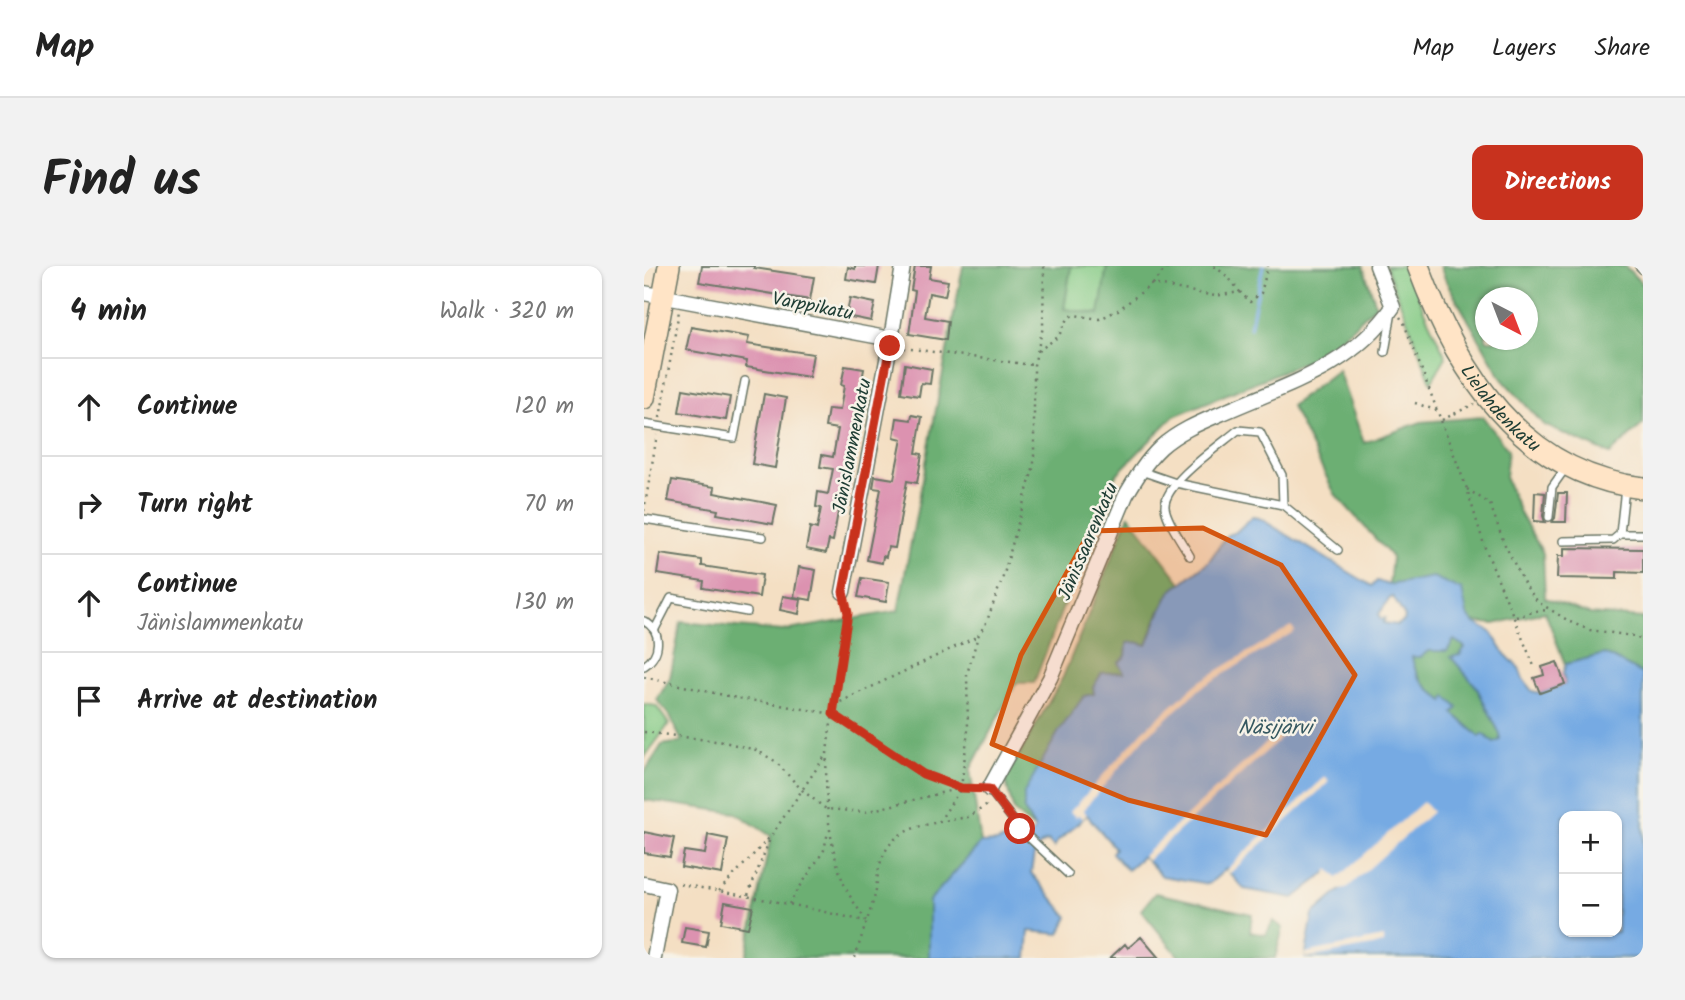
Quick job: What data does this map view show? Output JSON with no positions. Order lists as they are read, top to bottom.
{
  "streets": {
    "street": [
      "Varppikatu",
      "Lielahdenkatu",
      "Jänislammenkatu",
      "Jänissaarenkatu"
    ]
  },
  "crossings": [
    ["Varppikatu", "Jänislammenkatu"]
  ],
  "water": ["Näsijärvi"],
  "north": "bottom right",
  "page": {
    "header": "Map",
    "nav": ["Map", "Layers", "Share"],
    "title": "Find us",
    "buttons": "Directions",
    "heading": ["4 min", "Walk · 320 m"],
    "list": [
      ["Continue", "120 m"],
      ["Turn right", "70 m"],
      ["Continue", "Jänislammenkatu", "130 m"],
      "Arrive at destination"
    ],
    "map_buttons": ["+", "−"]
  }
}
